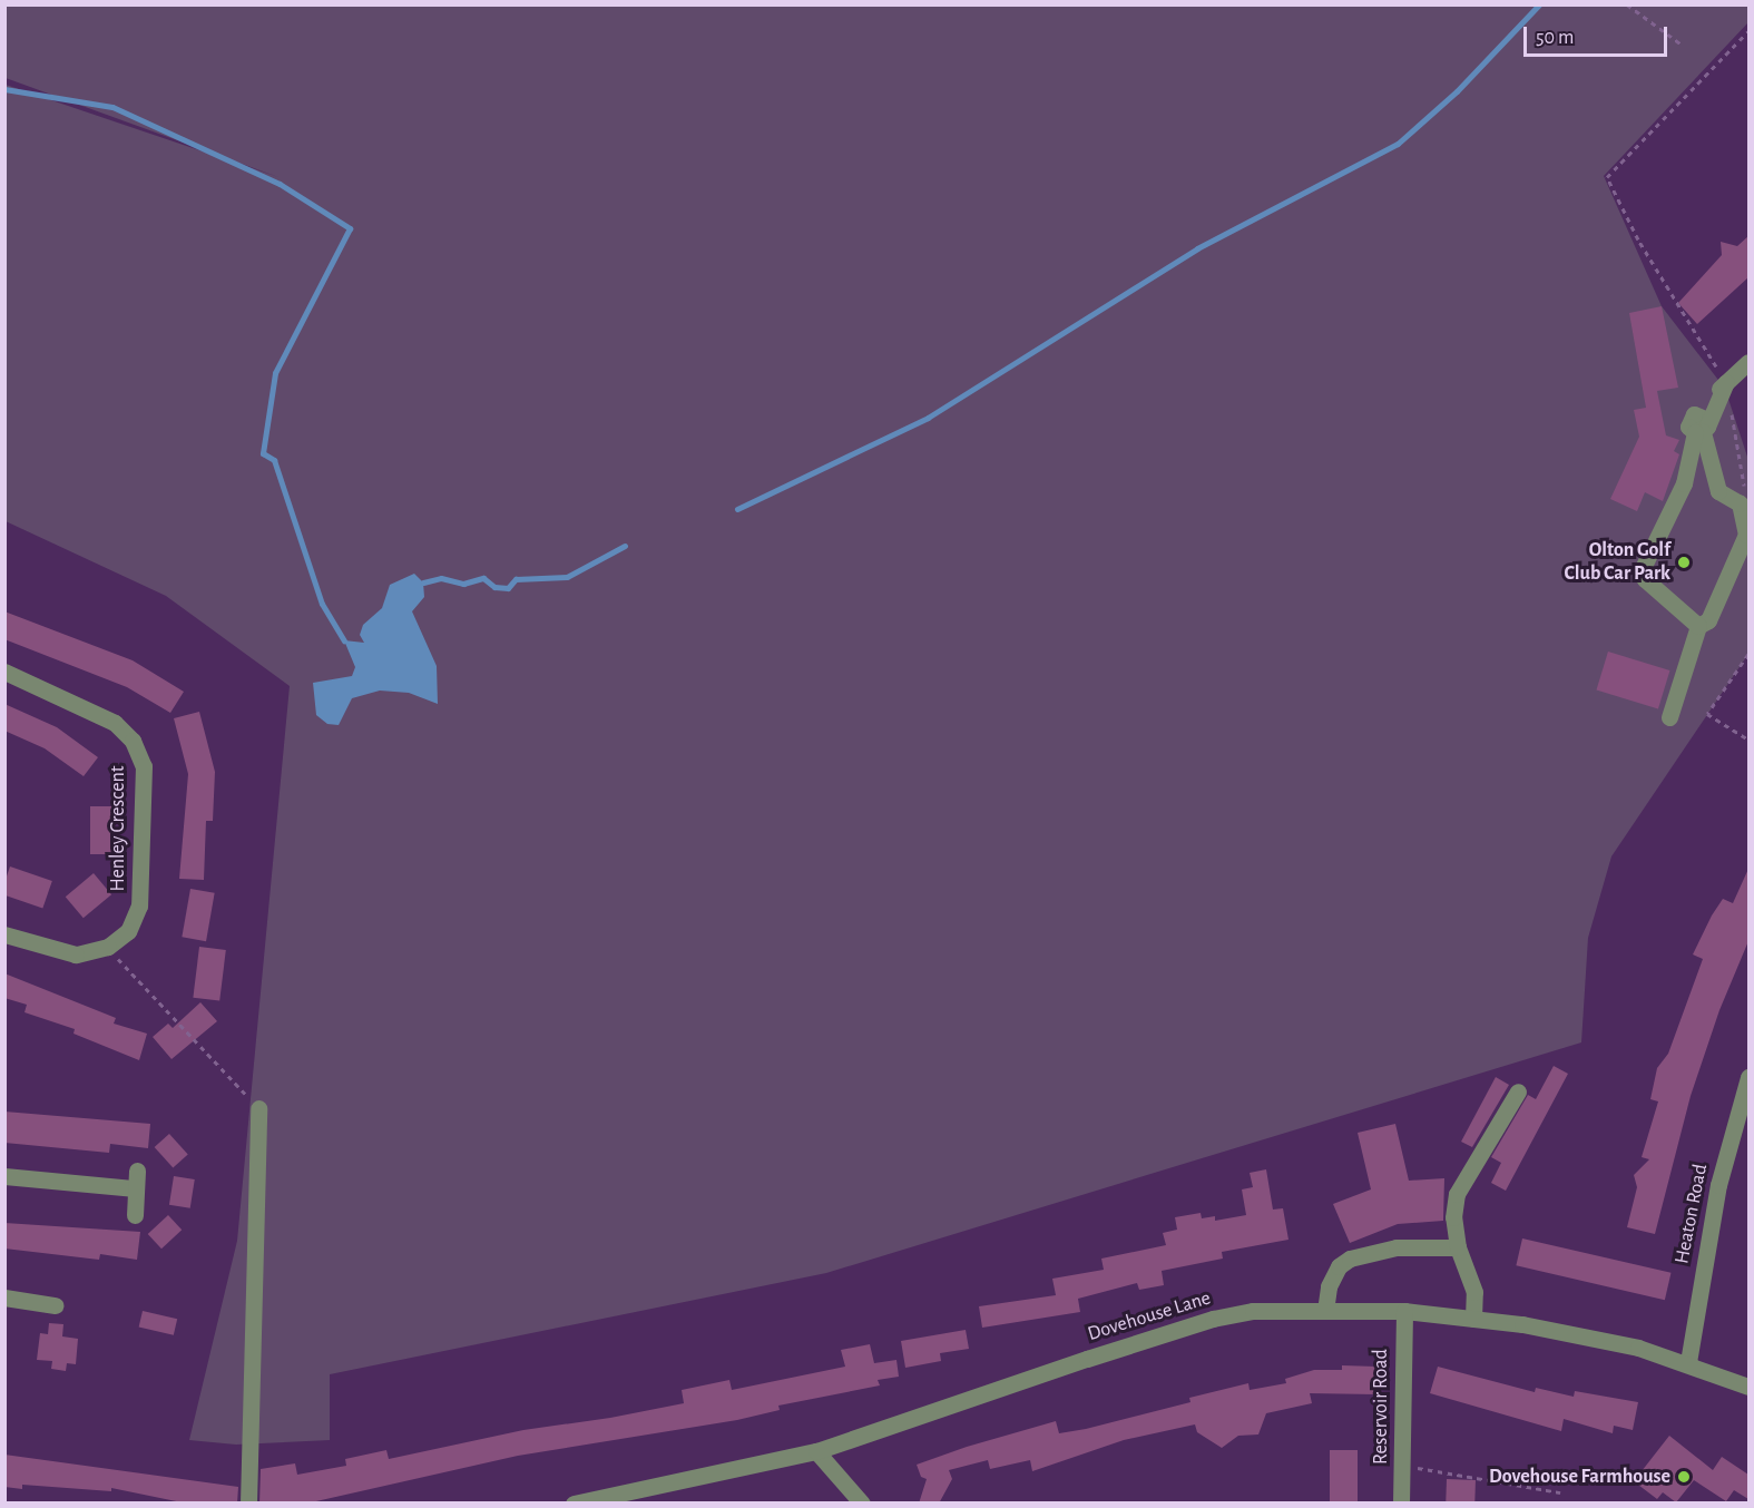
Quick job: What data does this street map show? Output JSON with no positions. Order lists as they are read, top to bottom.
{
  "streets": {
    "street": [
      "Henley Crescent",
      "Heaton Road",
      "Dovehouse Lane",
      "Reservoir Road"
    ]
  },
  "crossings": [
    ["Heaton Road", "Dovehouse Lane"],
    ["Dovehouse Lane", "Reservoir Road"]
  ],
  "places": ["Olton Golf Club Car Park", "Dovehouse Farmhouse"],
  "scale_bar": "50 m"
}
